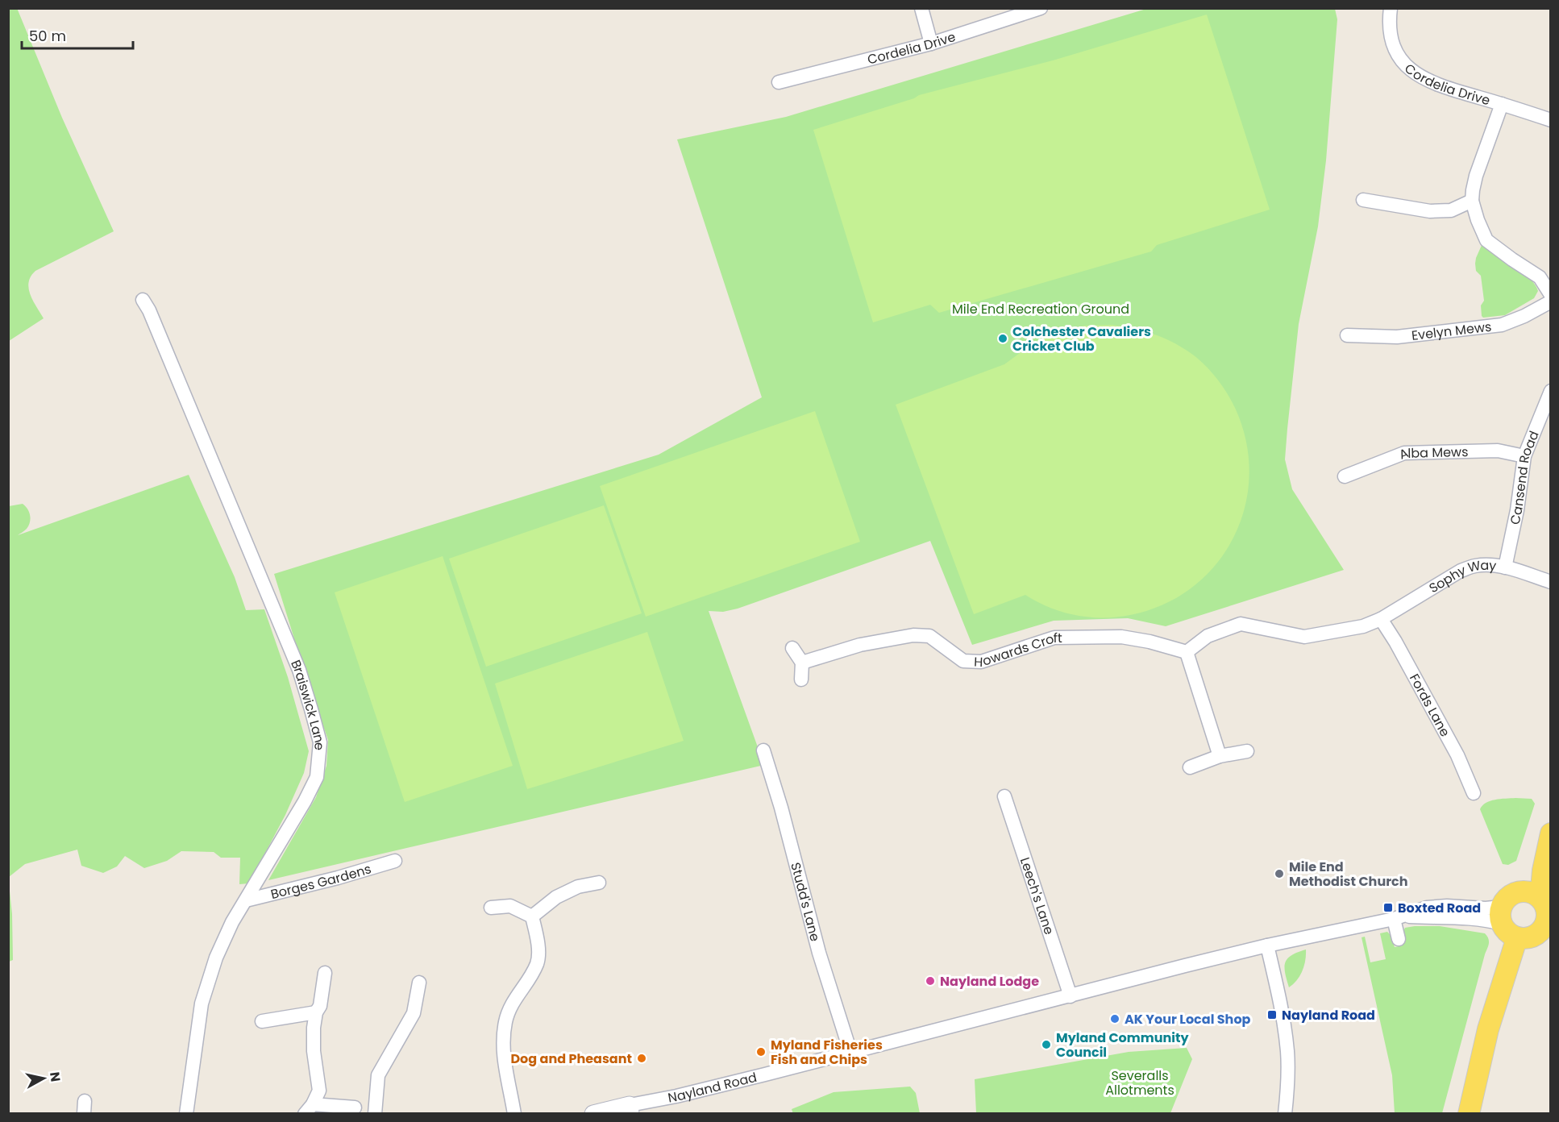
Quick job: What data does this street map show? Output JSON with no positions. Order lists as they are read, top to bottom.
{
  "streets": {
    "street": [
      "Cordelia Drive",
      "Evelyn Mews",
      "Alba Mews",
      "Cansend Road",
      "Sophy Way",
      "Howards Croft",
      "Fords Lane",
      "Braiswick Lane",
      "Borges Gardens",
      "Leech's Lane",
      "Studd's Lane",
      "Nayland Road"
    ]
  },
  "crossings": [
    ["Alba Mews", "Cansend Road"],
    ["Cansend Road", "Sophy Way"],
    ["Sophy Way", "Fords Lane"],
    ["Braiswick Lane", "Borges Gardens"],
    ["Leech's Lane", "Nayland Road"],
    ["Studd's Lane", "Nayland Road"]
  ],
  "parks": ["Mile End Recreation Ground", "Severalls Allotments"],
  "places": {
    "other": [
      "Colchester Cavaliers Cricket Club",
      "Mile End Methodist Church",
      "Nayland Lodge",
      "AK Your Local Shop",
      "Myland Community Council",
      "Myland Fisheries Fish and Chips",
      "Dog and Pheasant"
    ],
    "transit": ["Boxted Road", "Nayland Road"]
  },
  "scale_bar": "50 m",
  "north": "right"
}
